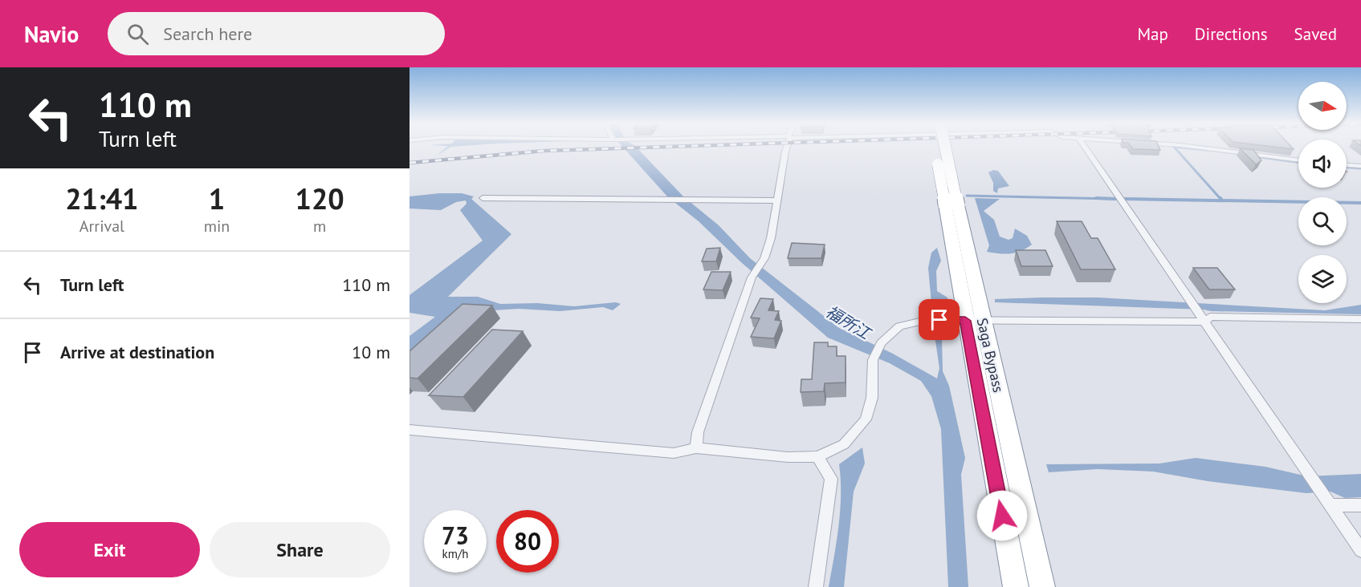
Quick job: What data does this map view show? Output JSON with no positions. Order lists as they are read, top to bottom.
{
  "streets": {
    "highway": ["Saga Bypass"]
  },
  "water": ["福所江"],
  "north": "right",
  "page": {
    "header": "Navio",
    "search": "Search here",
    "nav": ["Map", "Directions", "Saved"],
    "turn": ["110 m", "Turn left"],
    "eta": [
      "21:41",
      "Arrival",
      "1",
      "min",
      "120",
      "m"
    ],
    "list": [
      {
        "name": "Turn left",
        "value": "110 m"
      },
      {
        "name": "Arrive at destination",
        "value": "10 m"
      }
    ],
    "speed": "73 km/h",
    "limit": "80",
    "buttons": ["Exit", "Share"]
  }
}
